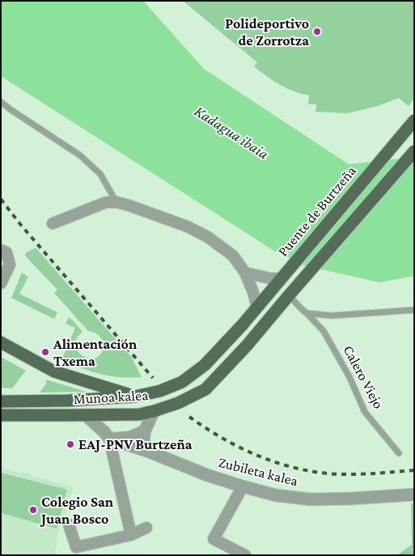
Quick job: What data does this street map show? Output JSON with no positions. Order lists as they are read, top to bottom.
{
  "streets": {
    "main road": ["Puente de Burtzeña", "Munoa kalea"],
    "street": ["Zubileta kalea"],
    "lane": ["Calero Viejo"]
  },
  "crossings": [
    ["Puente de Burtzeña", "Munoa kalea"],
    ["Calero Viejo", "Munoa kalea"]
  ],
  "water": ["Kadagua ibaia"],
  "places": [
    "Polideportivo de Zorrotza",
    "Alimentación Txema",
    "EAJ-PNV Burtzeña",
    "Colegio San Juan Bosco"
  ]
}
